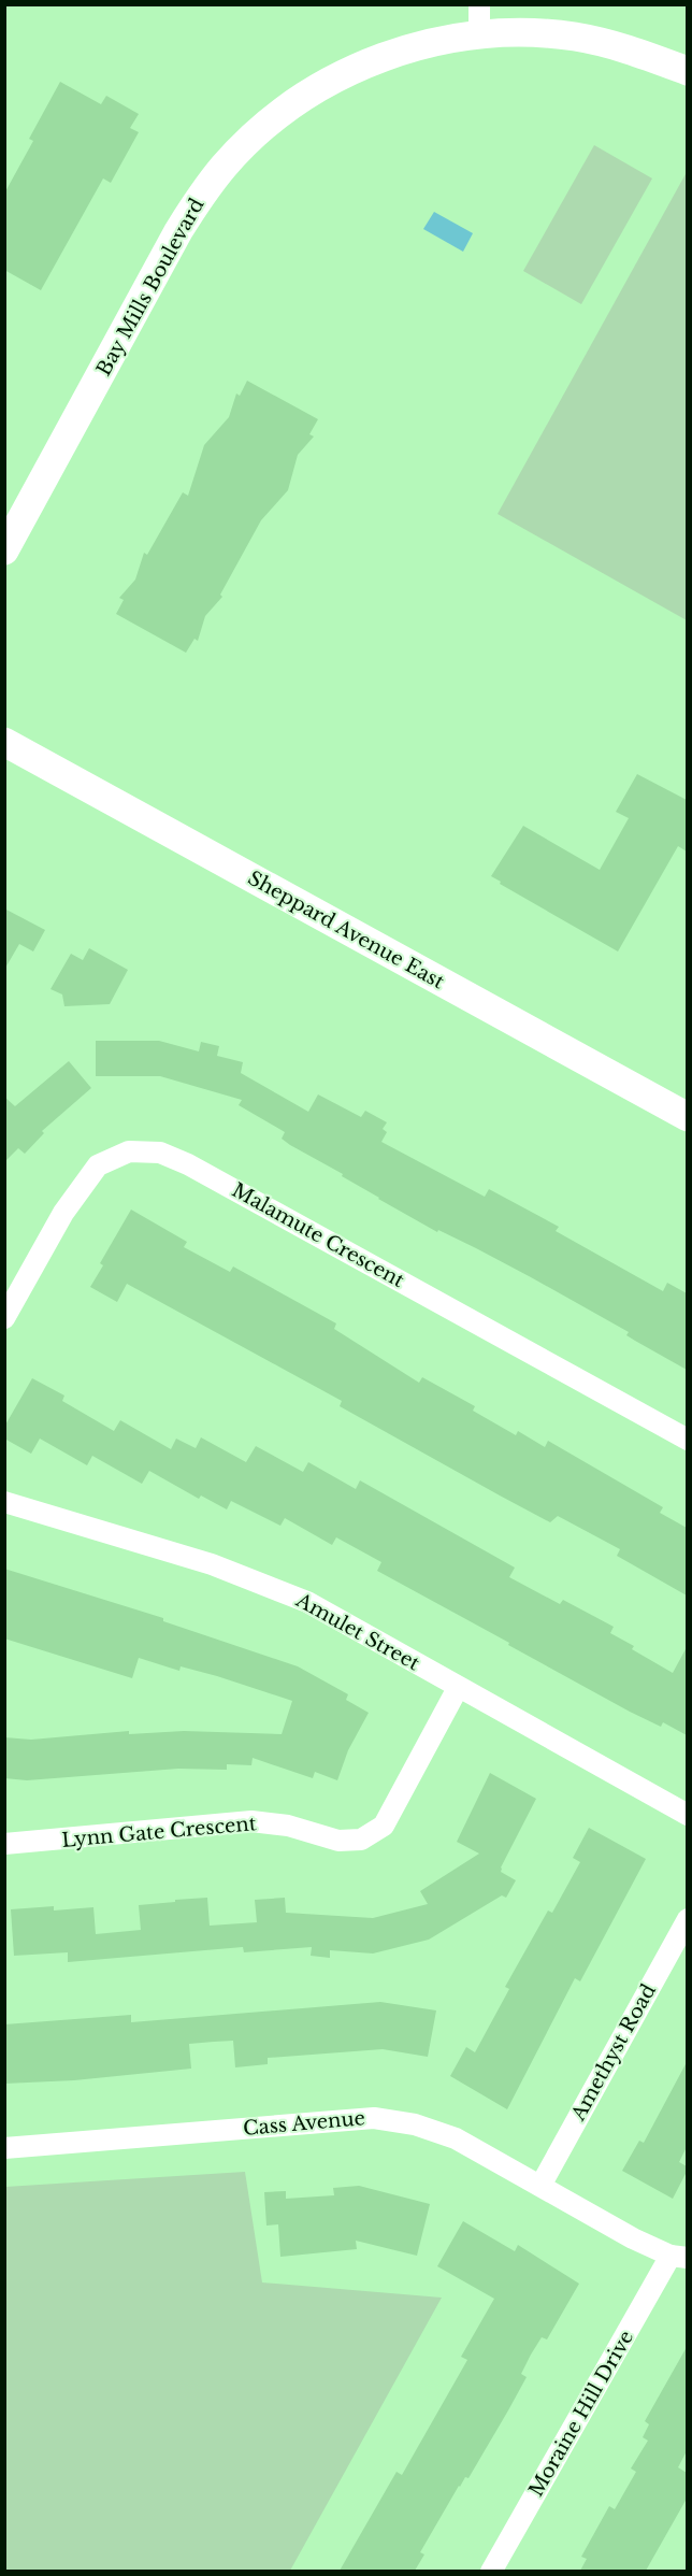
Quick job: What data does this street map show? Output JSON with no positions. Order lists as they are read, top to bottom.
{
  "streets": {
    "street": [
      "Bay Mills Boulevard",
      "Sheppard Avenue East",
      "Malamute Crescent",
      "Amulet Street",
      "Lynn Gate Crescent",
      "Amethyst Road",
      "Cass Avenue",
      "Moraine Hill Drive"
    ]
  },
  "crossings": [
    ["Amulet Street", "Lynn Gate Crescent"],
    ["Amethyst Road", "Cass Avenue"],
    ["Cass Avenue", "Moraine Hill Drive"]
  ]
}
